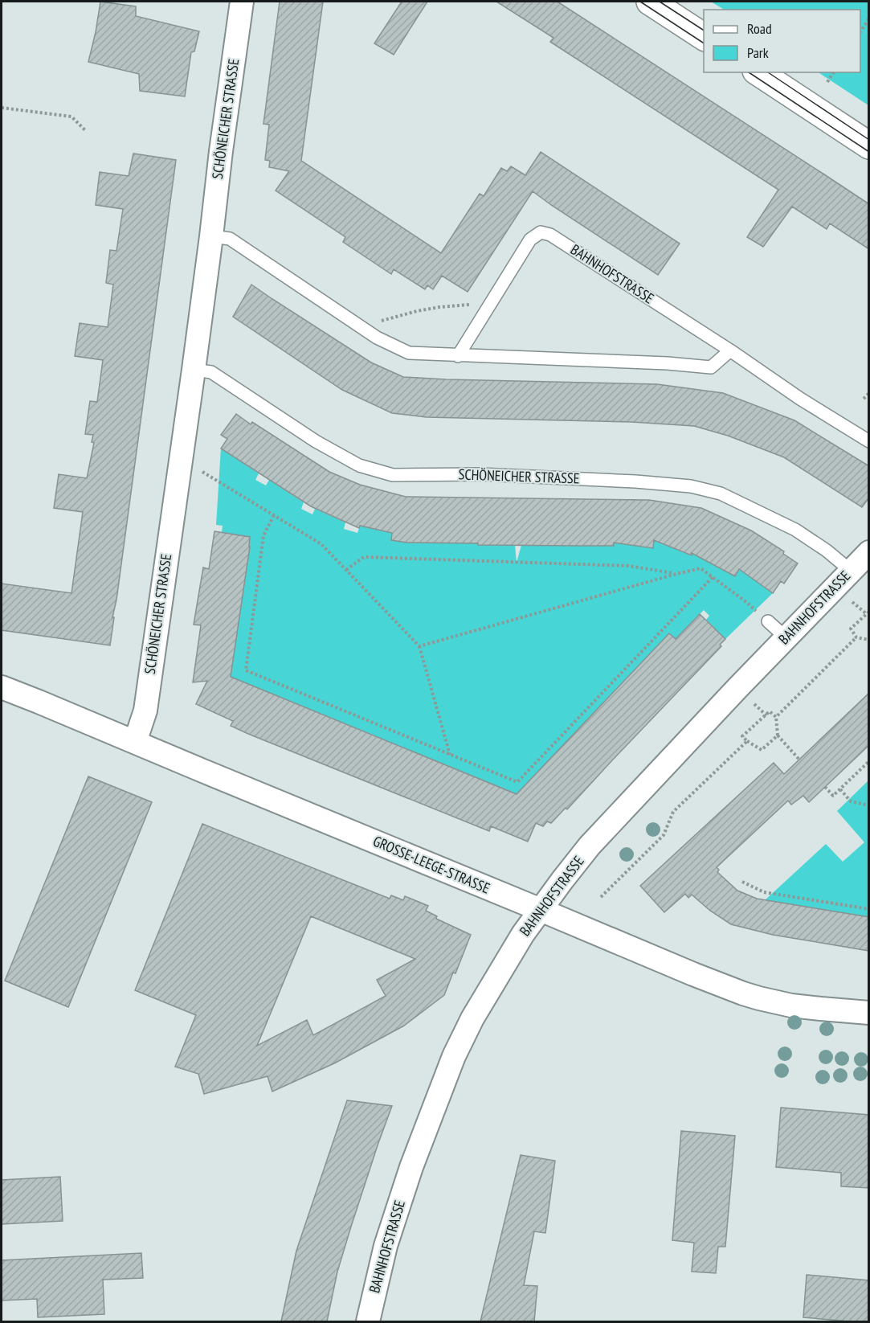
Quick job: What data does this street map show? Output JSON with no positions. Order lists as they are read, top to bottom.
{
  "streets": {
    "street": ["SCHÖNEICHER STRASSE", "BAHNHOFSTRASSE", "GROSSE-LEEGE-STRASSE"]
  },
  "crossings": [
    ["SCHÖNEICHER STRASSE", "BAHNHOFSTRASSE"],
    ["SCHÖNEICHER STRASSE", "GROSSE-LEEGE-STRASSE"],
    ["BAHNHOFSTRASSE", "GROSSE-LEEGE-STRASSE"]
  ],
  "legend": ["Road", "Park"]
}
